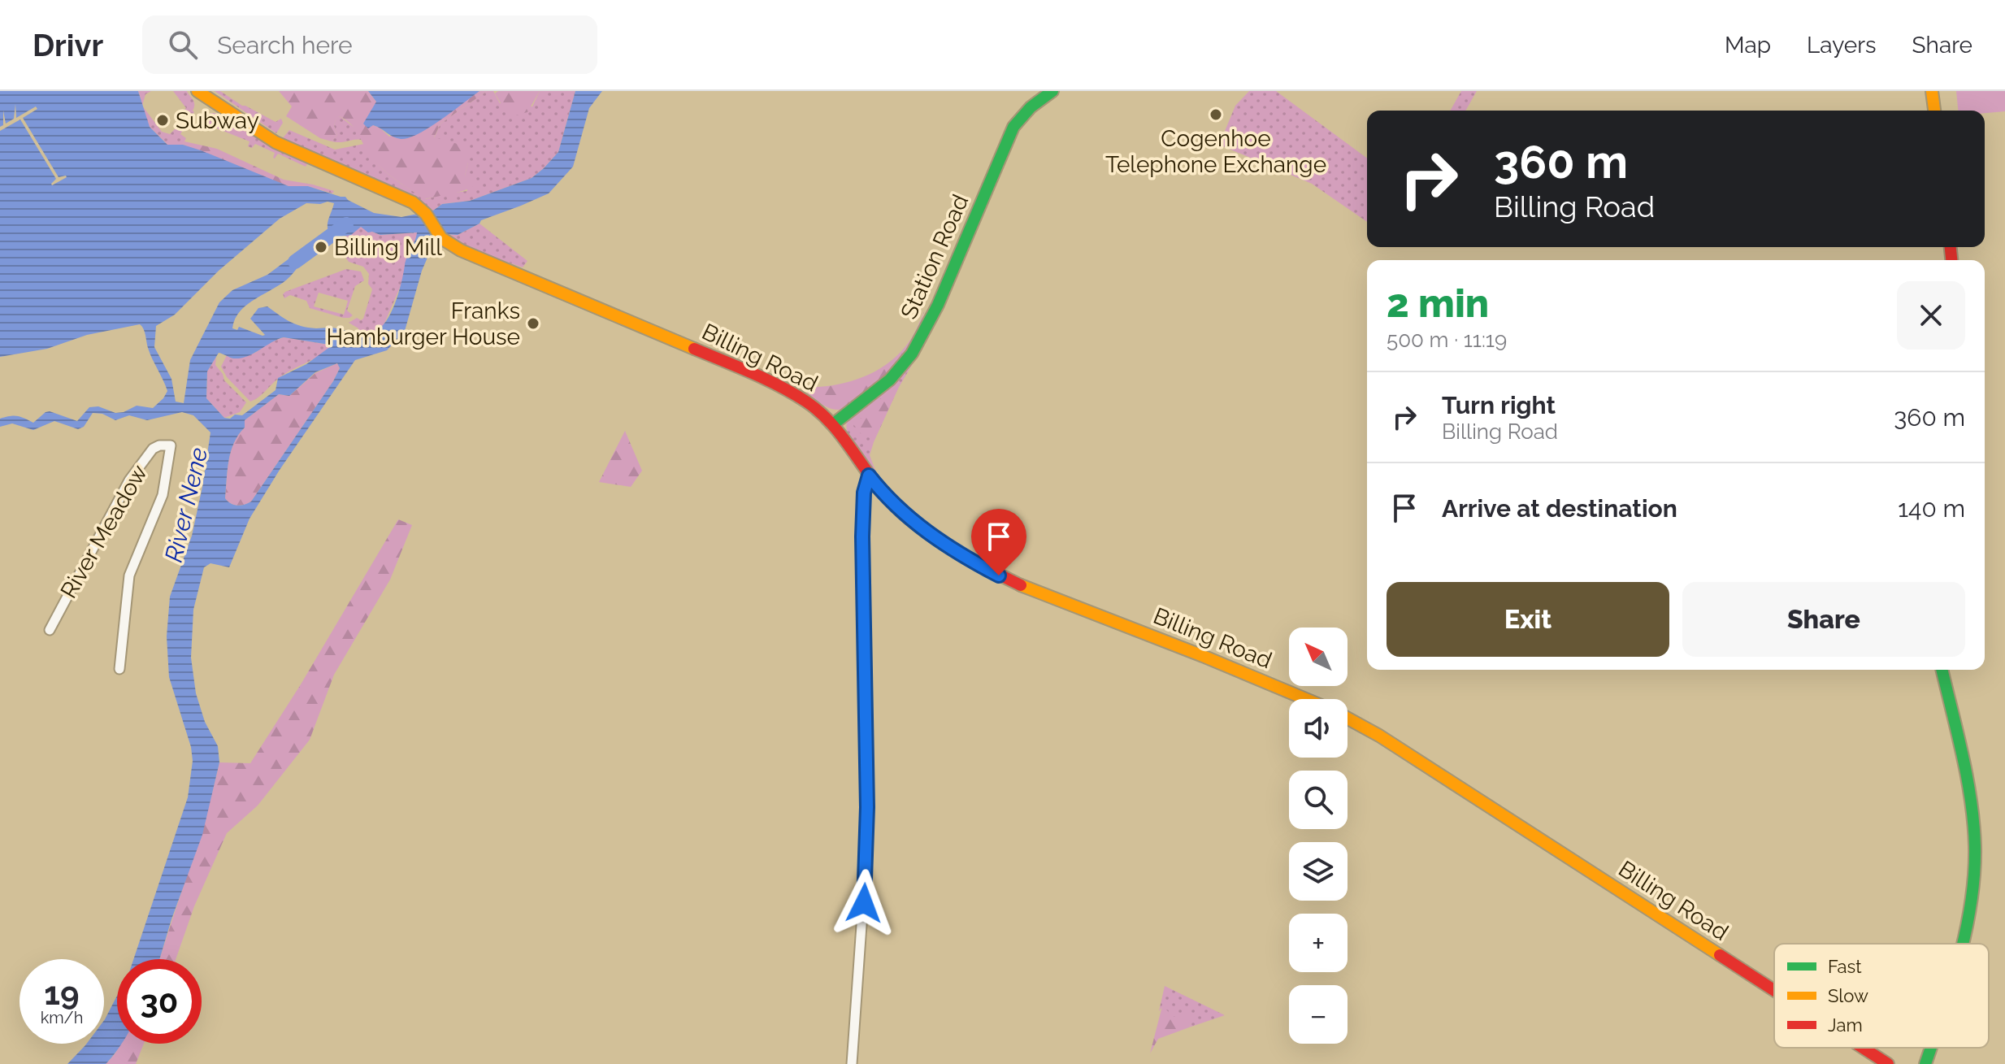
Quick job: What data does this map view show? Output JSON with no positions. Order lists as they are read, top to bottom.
{
  "streets": {
    "street": ["Station Road", "Billing Road", "River Meadow"]
  },
  "crossings": [
    ["Station Road", "Billing Road"]
  ],
  "water": ["River Nene"],
  "places": [
    "Cogenhoe Telephone Exchange",
    "Subway",
    "Billing Mill",
    "Franks Hamburger House"
  ],
  "legend": ["Fast", "Slow", "Jam"],
  "north": "top left",
  "page": {
    "header": "Drivr",
    "search": "Search here",
    "nav": ["Map", "Layers", "Share"],
    "turn": ["360 m", "Billing Road"],
    "heading": ["2 min", "500 m · 11:19"],
    "list": [
      {
        "name": "Turn right",
        "note": "Billing Road",
        "value": "360 m"
      },
      {
        "name": "Arrive at destination",
        "value": "140 m"
      }
    ],
    "buttons": ["Exit", "Share"],
    "map_buttons": ["+", "−"],
    "speed": "19 km/h",
    "limit": "30"
  }
}
